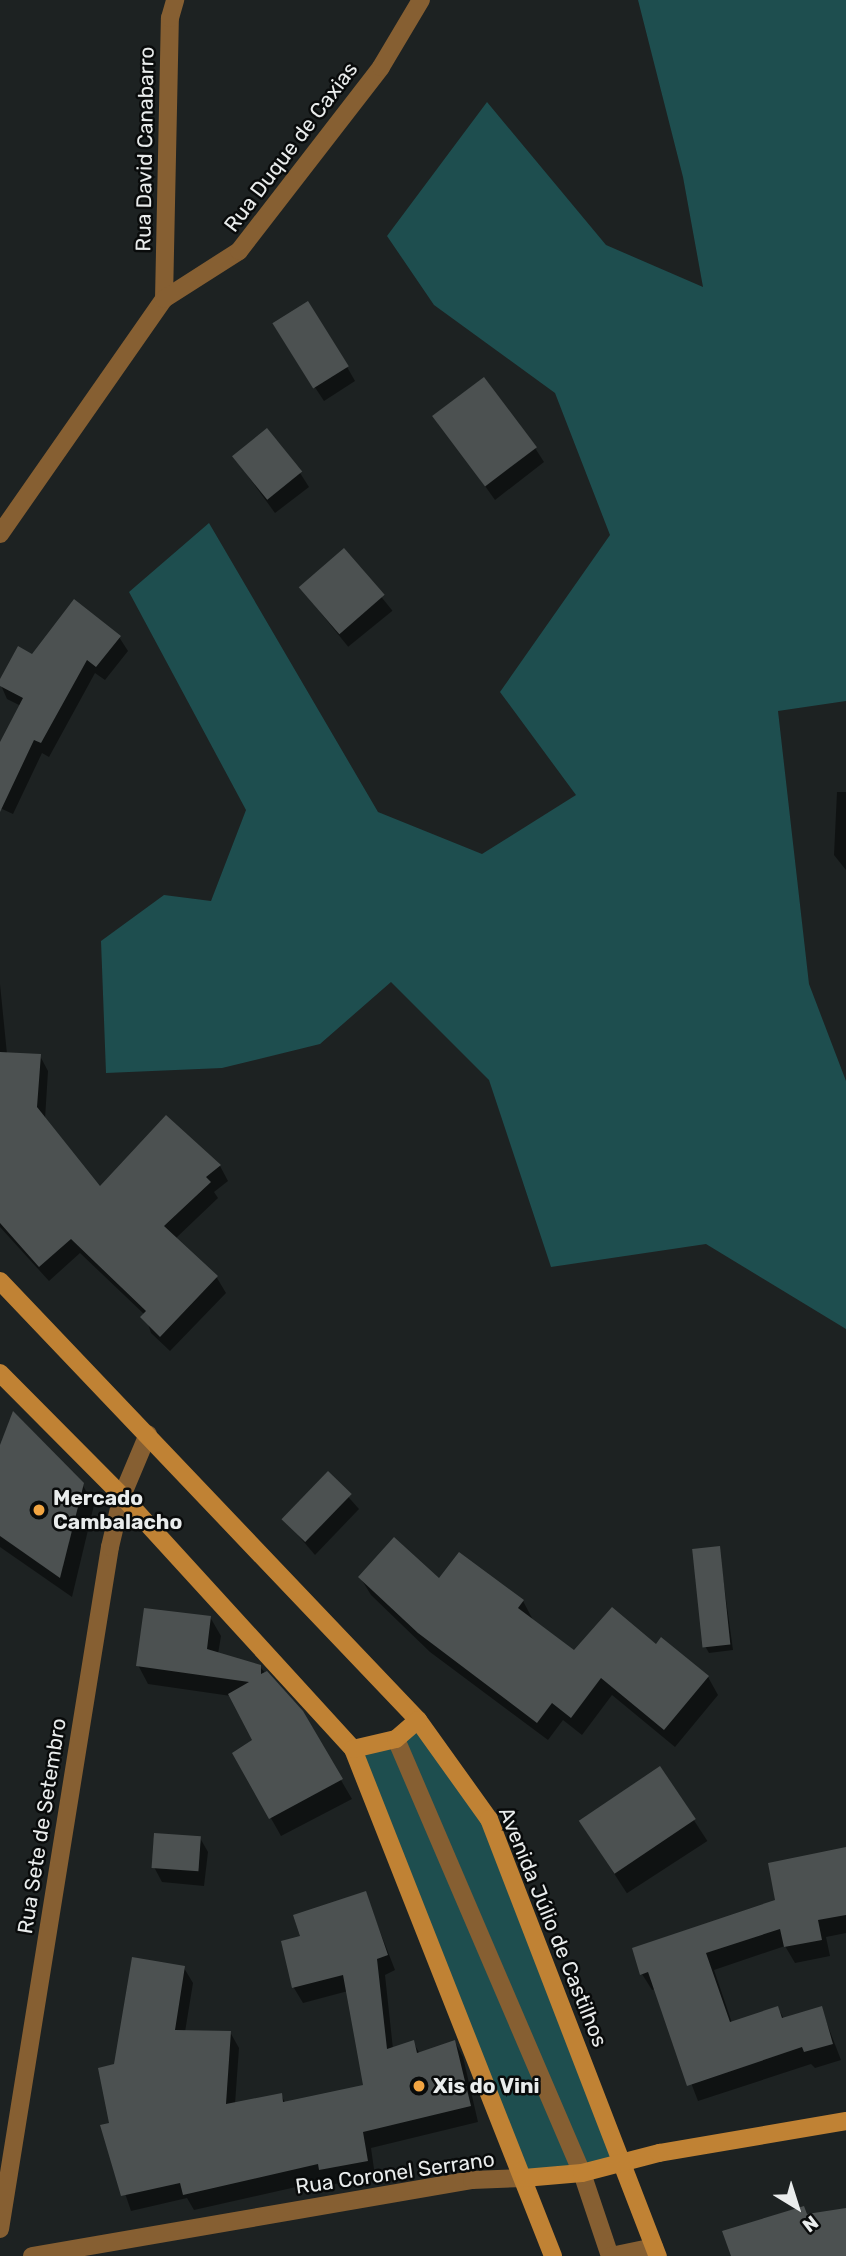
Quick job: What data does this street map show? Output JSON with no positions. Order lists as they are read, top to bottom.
{
  "streets": {
    "street": [
      "Rua Duque de Caxias",
      "Rua David Canabarro",
      "Rua Sete de Setembro",
      "Avenida Júlio de Castilhos",
      "Rua Coronel Serrano"
    ]
  },
  "crossings": [
    ["Rua Duque de Caxias", "Rua David Canabarro"],
    ["Rua Sete de Setembro", "Avenida Júlio de Castilhos"],
    ["Avenida Júlio de Castilhos", "Rua Coronel Serrano"]
  ],
  "places": ["Mercado Cambalacho", "Xis do Vini"],
  "north": "bottom right"
}
